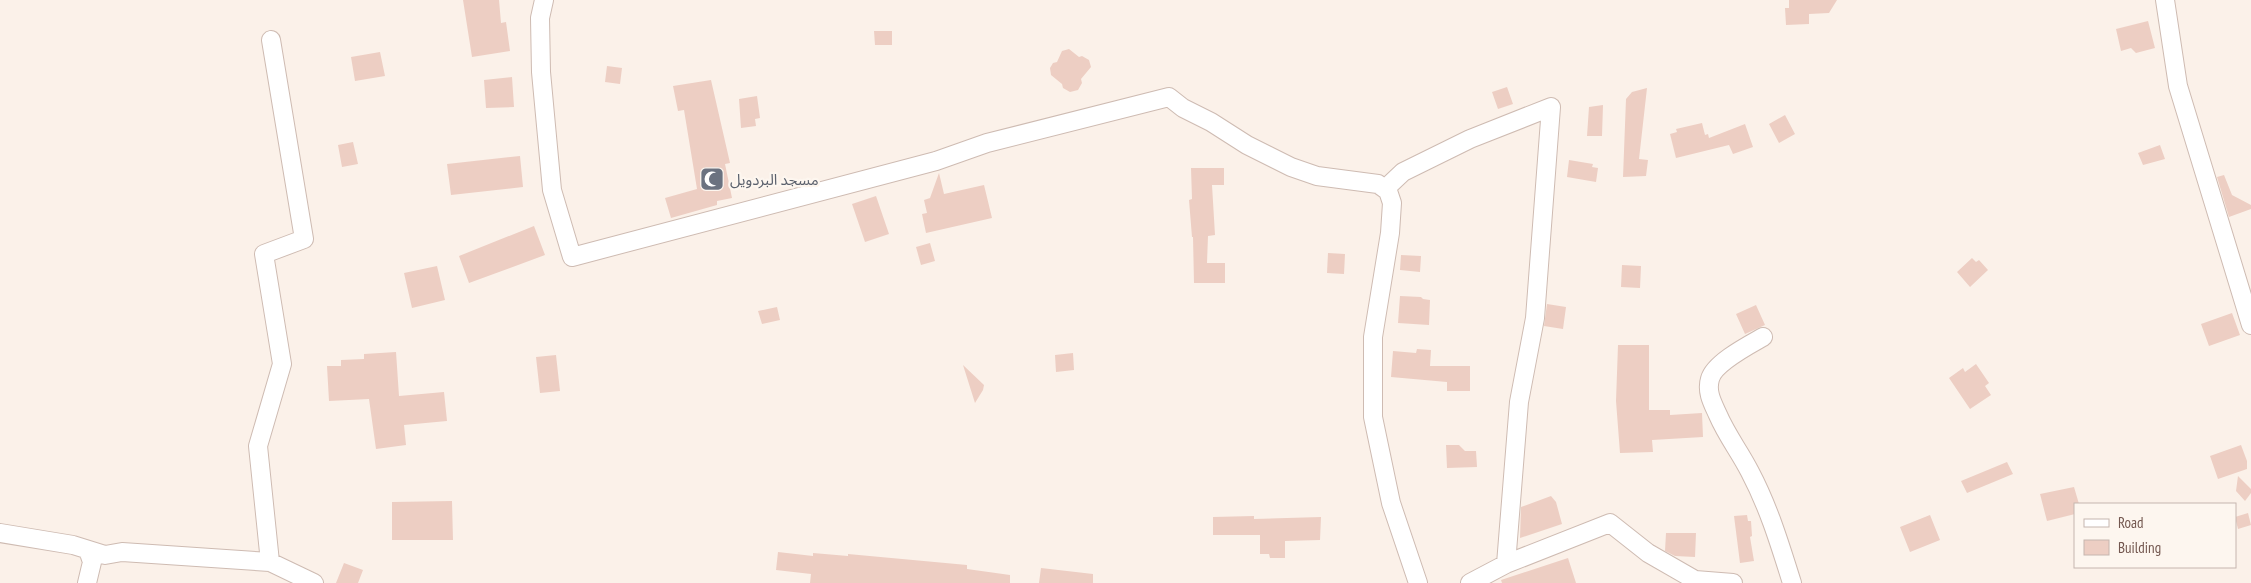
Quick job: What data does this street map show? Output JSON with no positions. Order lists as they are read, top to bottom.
{
  "places": {
    "mosque": ["مسجد البردويل"]
  },
  "legend": ["Road", "Building"]
}
